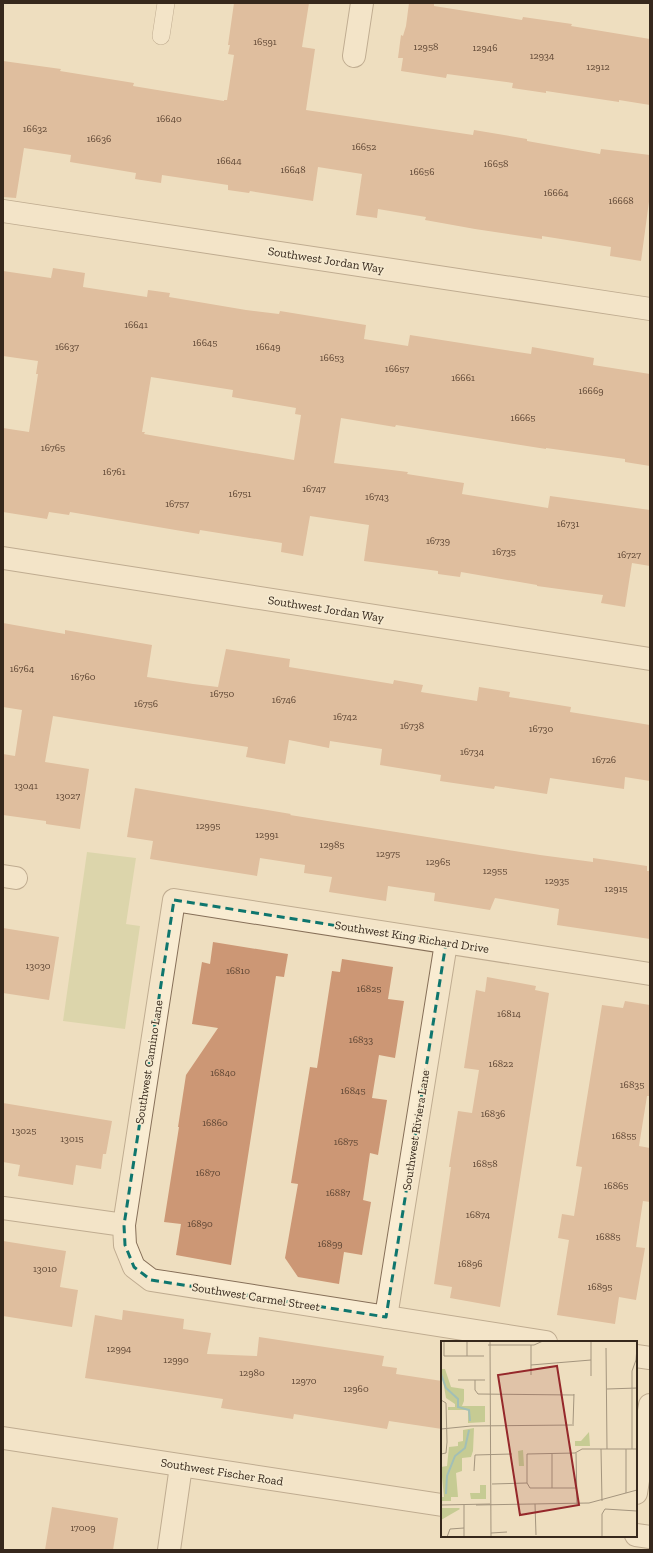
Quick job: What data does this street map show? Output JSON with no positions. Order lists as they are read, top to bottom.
{
  "streets": {
    "street": [
      "Southwest Jordan Way",
      "Southwest King Richard Drive",
      "Southwest Camino Lane",
      "Southwest Riviera Lane",
      "Southwest Carmel Street",
      "Southwest Fischer Road"
    ]
  },
  "crossings": [
    ["Southwest King Richard Drive", "Southwest Camino Lane"],
    ["Southwest King Richard Drive", "Southwest Riviera Lane"],
    ["Southwest Camino Lane", "Southwest Carmel Street"],
    ["Southwest Riviera Lane", "Southwest Carmel Street"]
  ],
  "house_numbers": [
    "16591",
    "12958",
    "12946",
    "12934",
    "12912",
    "16640",
    "16632",
    "16636",
    "16652",
    "16644",
    "16658",
    "16648",
    "16656",
    "16664",
    "16668",
    "16641",
    "16645",
    "16637",
    "16649",
    "16653",
    "16657",
    "16661",
    "16669",
    "16665",
    "16765",
    "16761",
    "16747",
    "16751",
    "16743",
    "16757",
    "16731",
    "16739",
    "16735",
    "16727",
    "16764",
    "16760",
    "16750",
    "16746",
    "16756",
    "16742",
    "16738",
    "16730",
    "16734",
    "16726",
    "13041",
    "13027",
    "12995",
    "12991",
    "12985",
    "12975",
    "12965",
    "12955",
    "12935",
    "12915",
    "13030",
    "16810",
    "16825",
    "16814",
    "16833",
    "16822",
    "16840",
    "16835",
    "16845",
    "16836",
    "16860",
    "13025",
    "16855",
    "13015",
    "16875",
    "16858",
    "16870",
    "16865",
    "16887",
    "16874",
    "16890",
    "16885",
    "16899",
    "16896",
    "13010",
    "16895",
    "12994",
    "12990",
    "12980",
    "12970",
    "12960",
    "17009"
  ]
}
